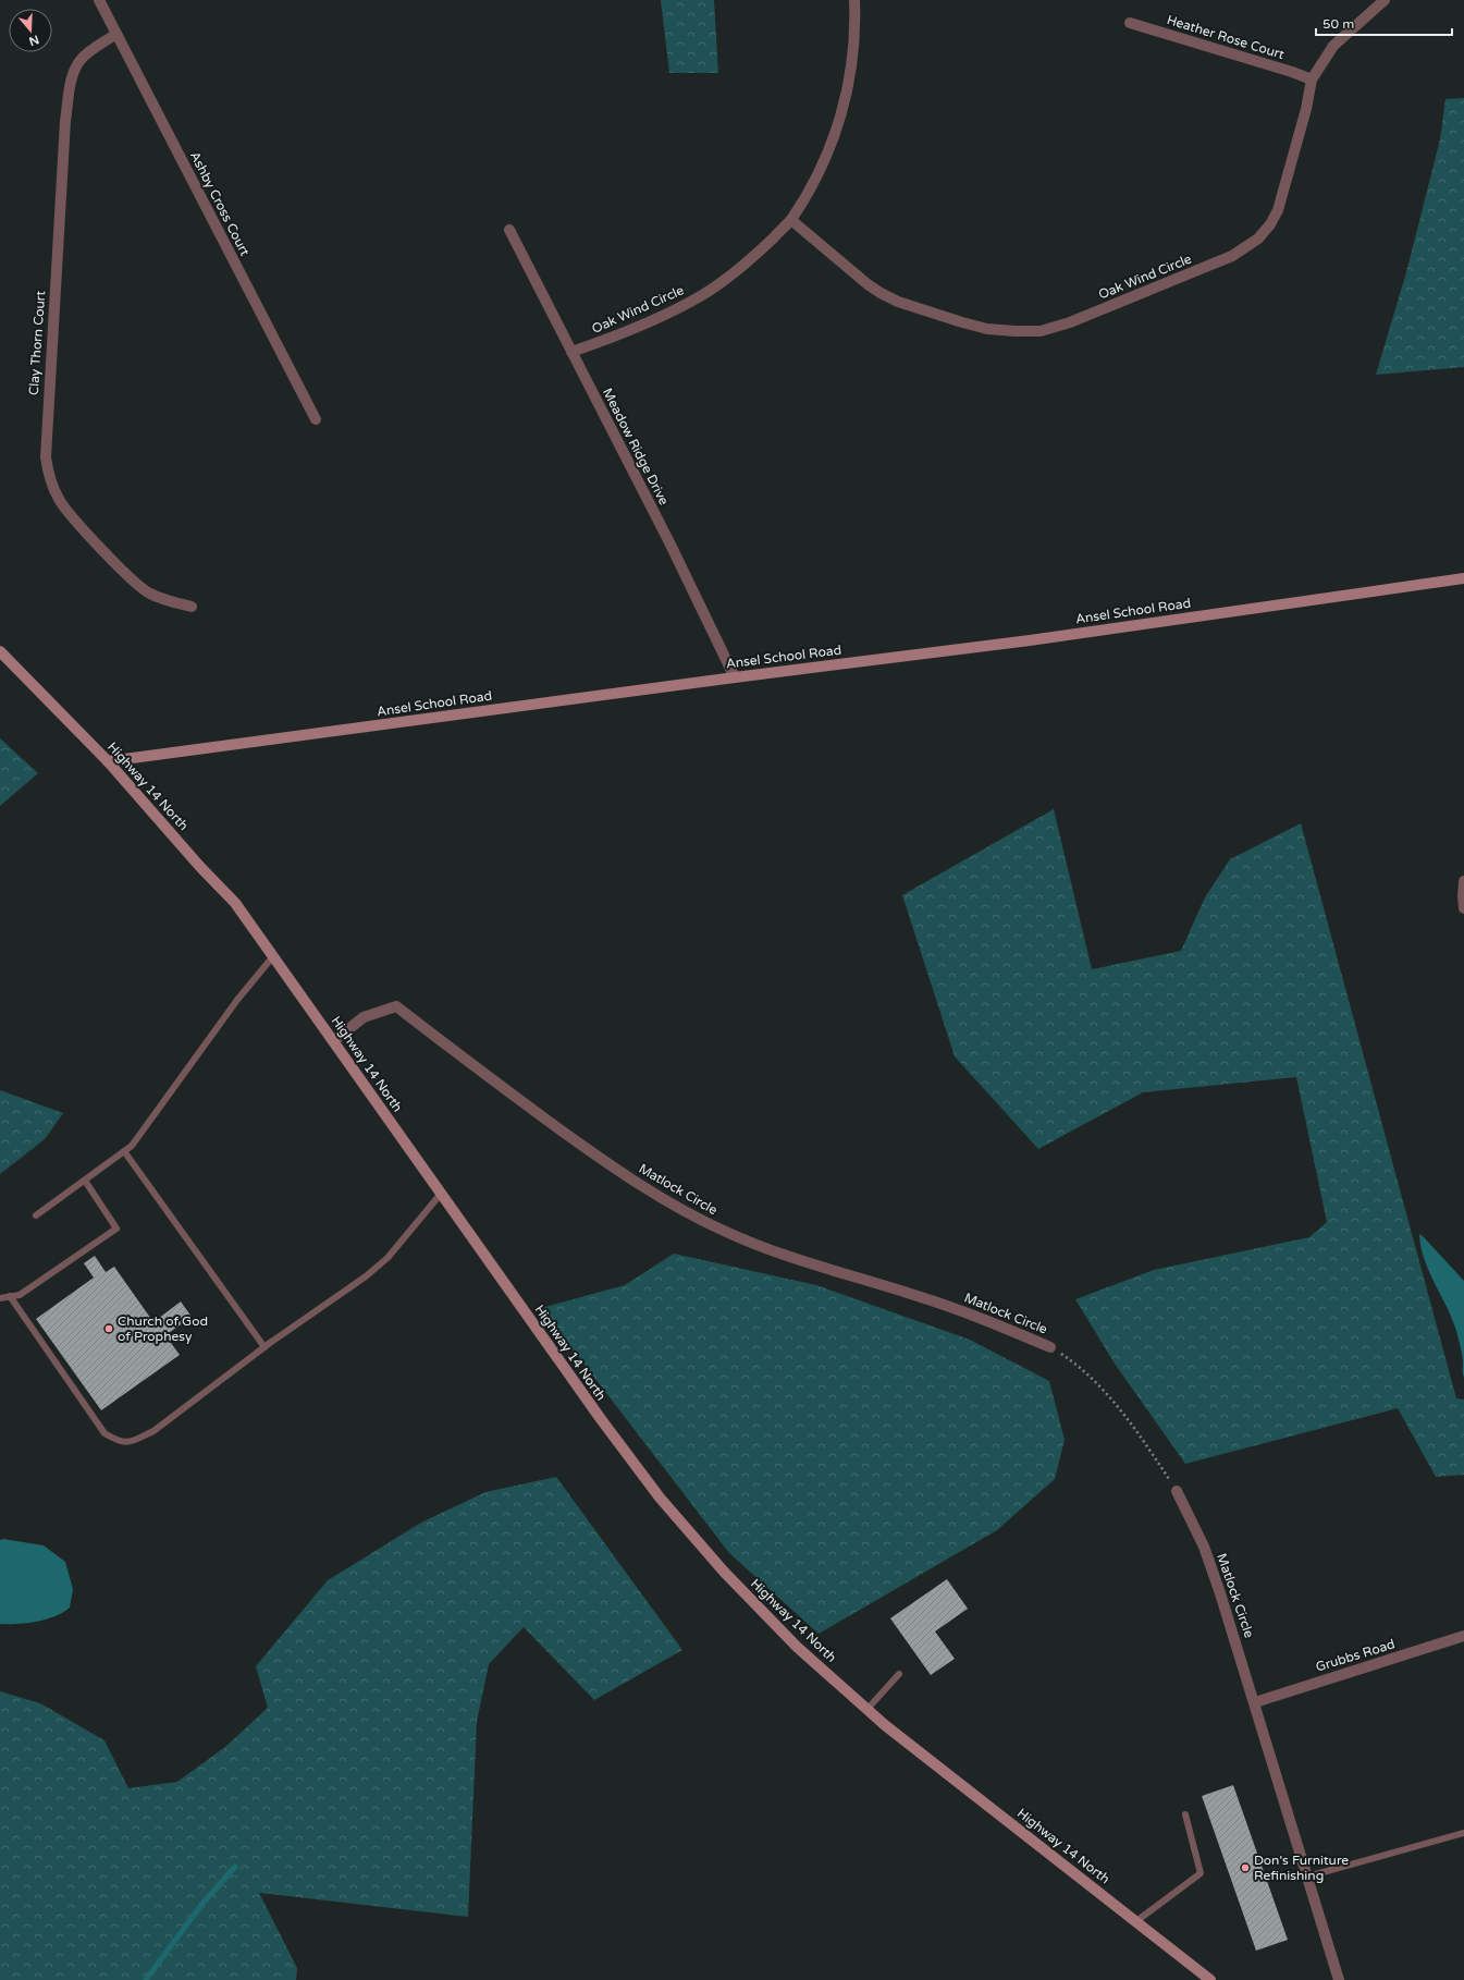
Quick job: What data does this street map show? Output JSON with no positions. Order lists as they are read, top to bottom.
{
  "streets": {
    "main road": ["Ansel School Road", "Highway 14 North"],
    "street": [
      "Heather Rose Court",
      "Ashby Cross Court",
      "Oak Wind Circle",
      "Clay Thorn Court",
      "Meadow Ridge Drive",
      "Matlock Circle",
      "Grubbs Road"
    ]
  },
  "crossings": [
    ["Heather Rose Court", "Oak Wind Circle"],
    ["Ashby Cross Court", "Clay Thorn Court"],
    ["Oak Wind Circle", "Meadow Ridge Drive"],
    ["Meadow Ridge Drive", "Ansel School Road"],
    ["Ansel School Road", "Highway 14 North"],
    ["Highway 14 North", "Matlock Circle"],
    ["Matlock Circle", "Grubbs Road"]
  ],
  "places": ["Church of God of Prophesy", "Don's Furniture Refinishing"],
  "scale_bar": "50 m",
  "north": "bottom"
}
